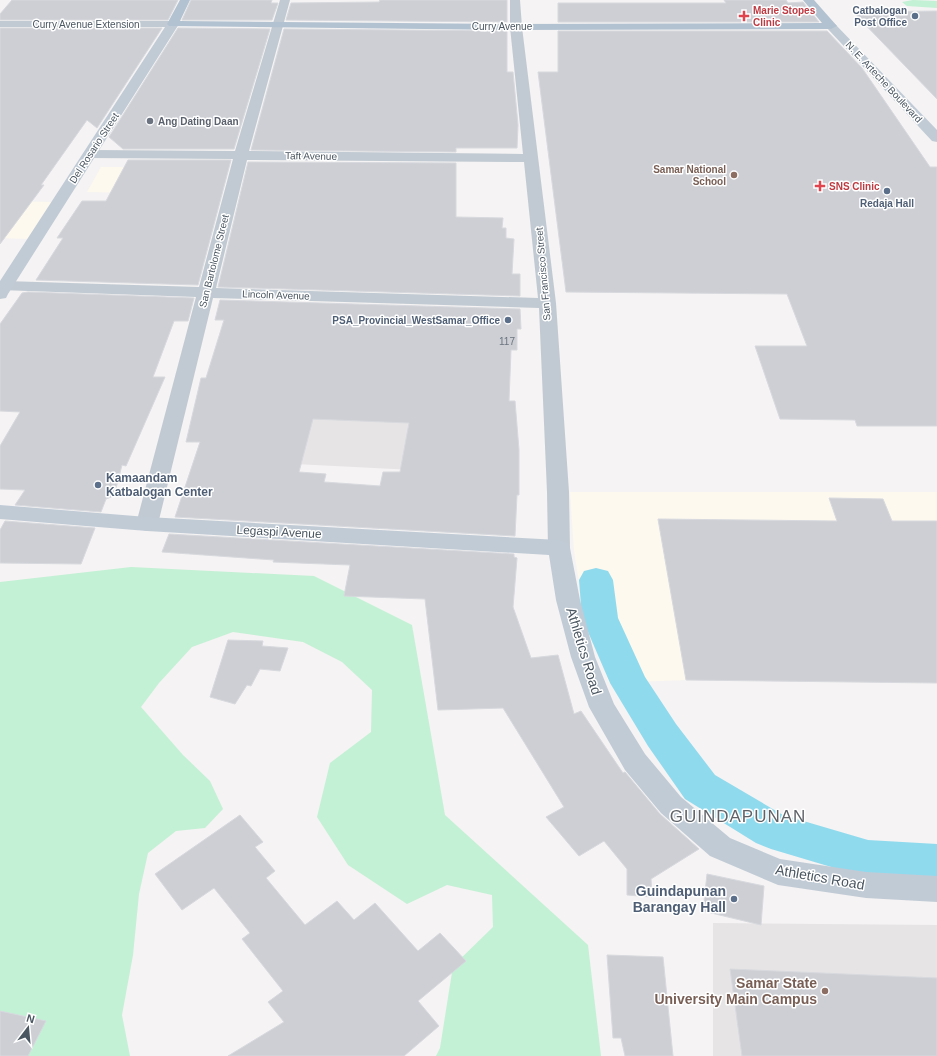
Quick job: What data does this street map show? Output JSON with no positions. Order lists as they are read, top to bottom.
{
  "streets": {
    "main road": ["Curry Avenue", "Del Rosario Street"],
    "street": [
      "Curry Avenue Extension",
      "N. E. Arteche Boulevard",
      "Taft Avenue",
      "San Bartolome Street",
      "San Francisco Street",
      "Lincoln Avenue",
      "Legaspi Avenue",
      "Athletics Road"
    ]
  },
  "crossings": [
    ["Curry Avenue Extension", "Curry Avenue"],
    ["Curry Avenue Extension", "Del Rosario Street"],
    ["Curry Avenue", "N. E. Arteche Boulevard"],
    ["Curry Avenue", "Del Rosario Street"],
    ["Curry Avenue", "San Bartolome Street"],
    ["Curry Avenue", "San Francisco Street"],
    ["Del Rosario Street", "Taft Avenue"],
    ["Del Rosario Street", "Lincoln Avenue"],
    ["Taft Avenue", "San Bartolome Street"],
    ["Taft Avenue", "San Francisco Street"],
    ["San Bartolome Street", "Lincoln Avenue"],
    ["San Bartolome Street", "Legaspi Avenue"],
    ["San Francisco Street", "Lincoln Avenue"],
    ["San Francisco Street", "Legaspi Avenue"],
    ["San Francisco Street", "Athletics Road"],
    ["Legaspi Avenue", "Athletics Road"]
  ],
  "districts": ["GUINDAPUNAN"],
  "places": {
    "health": ["Marie Stopes Clinic", "SNS Clinic"],
    "other": [
      "Catbalogan Post Office",
      "Ang Dating Daan",
      "Samar National School",
      "Redaja Hall",
      "PSA_Provincial_WestSamar_Office",
      "Kamaandam Katbalogan Center",
      "Guindapunan Barangay Hall",
      "Samar State University Main Campus"
    ]
  },
  "house_numbers": ["117"],
  "north": "top"
}
